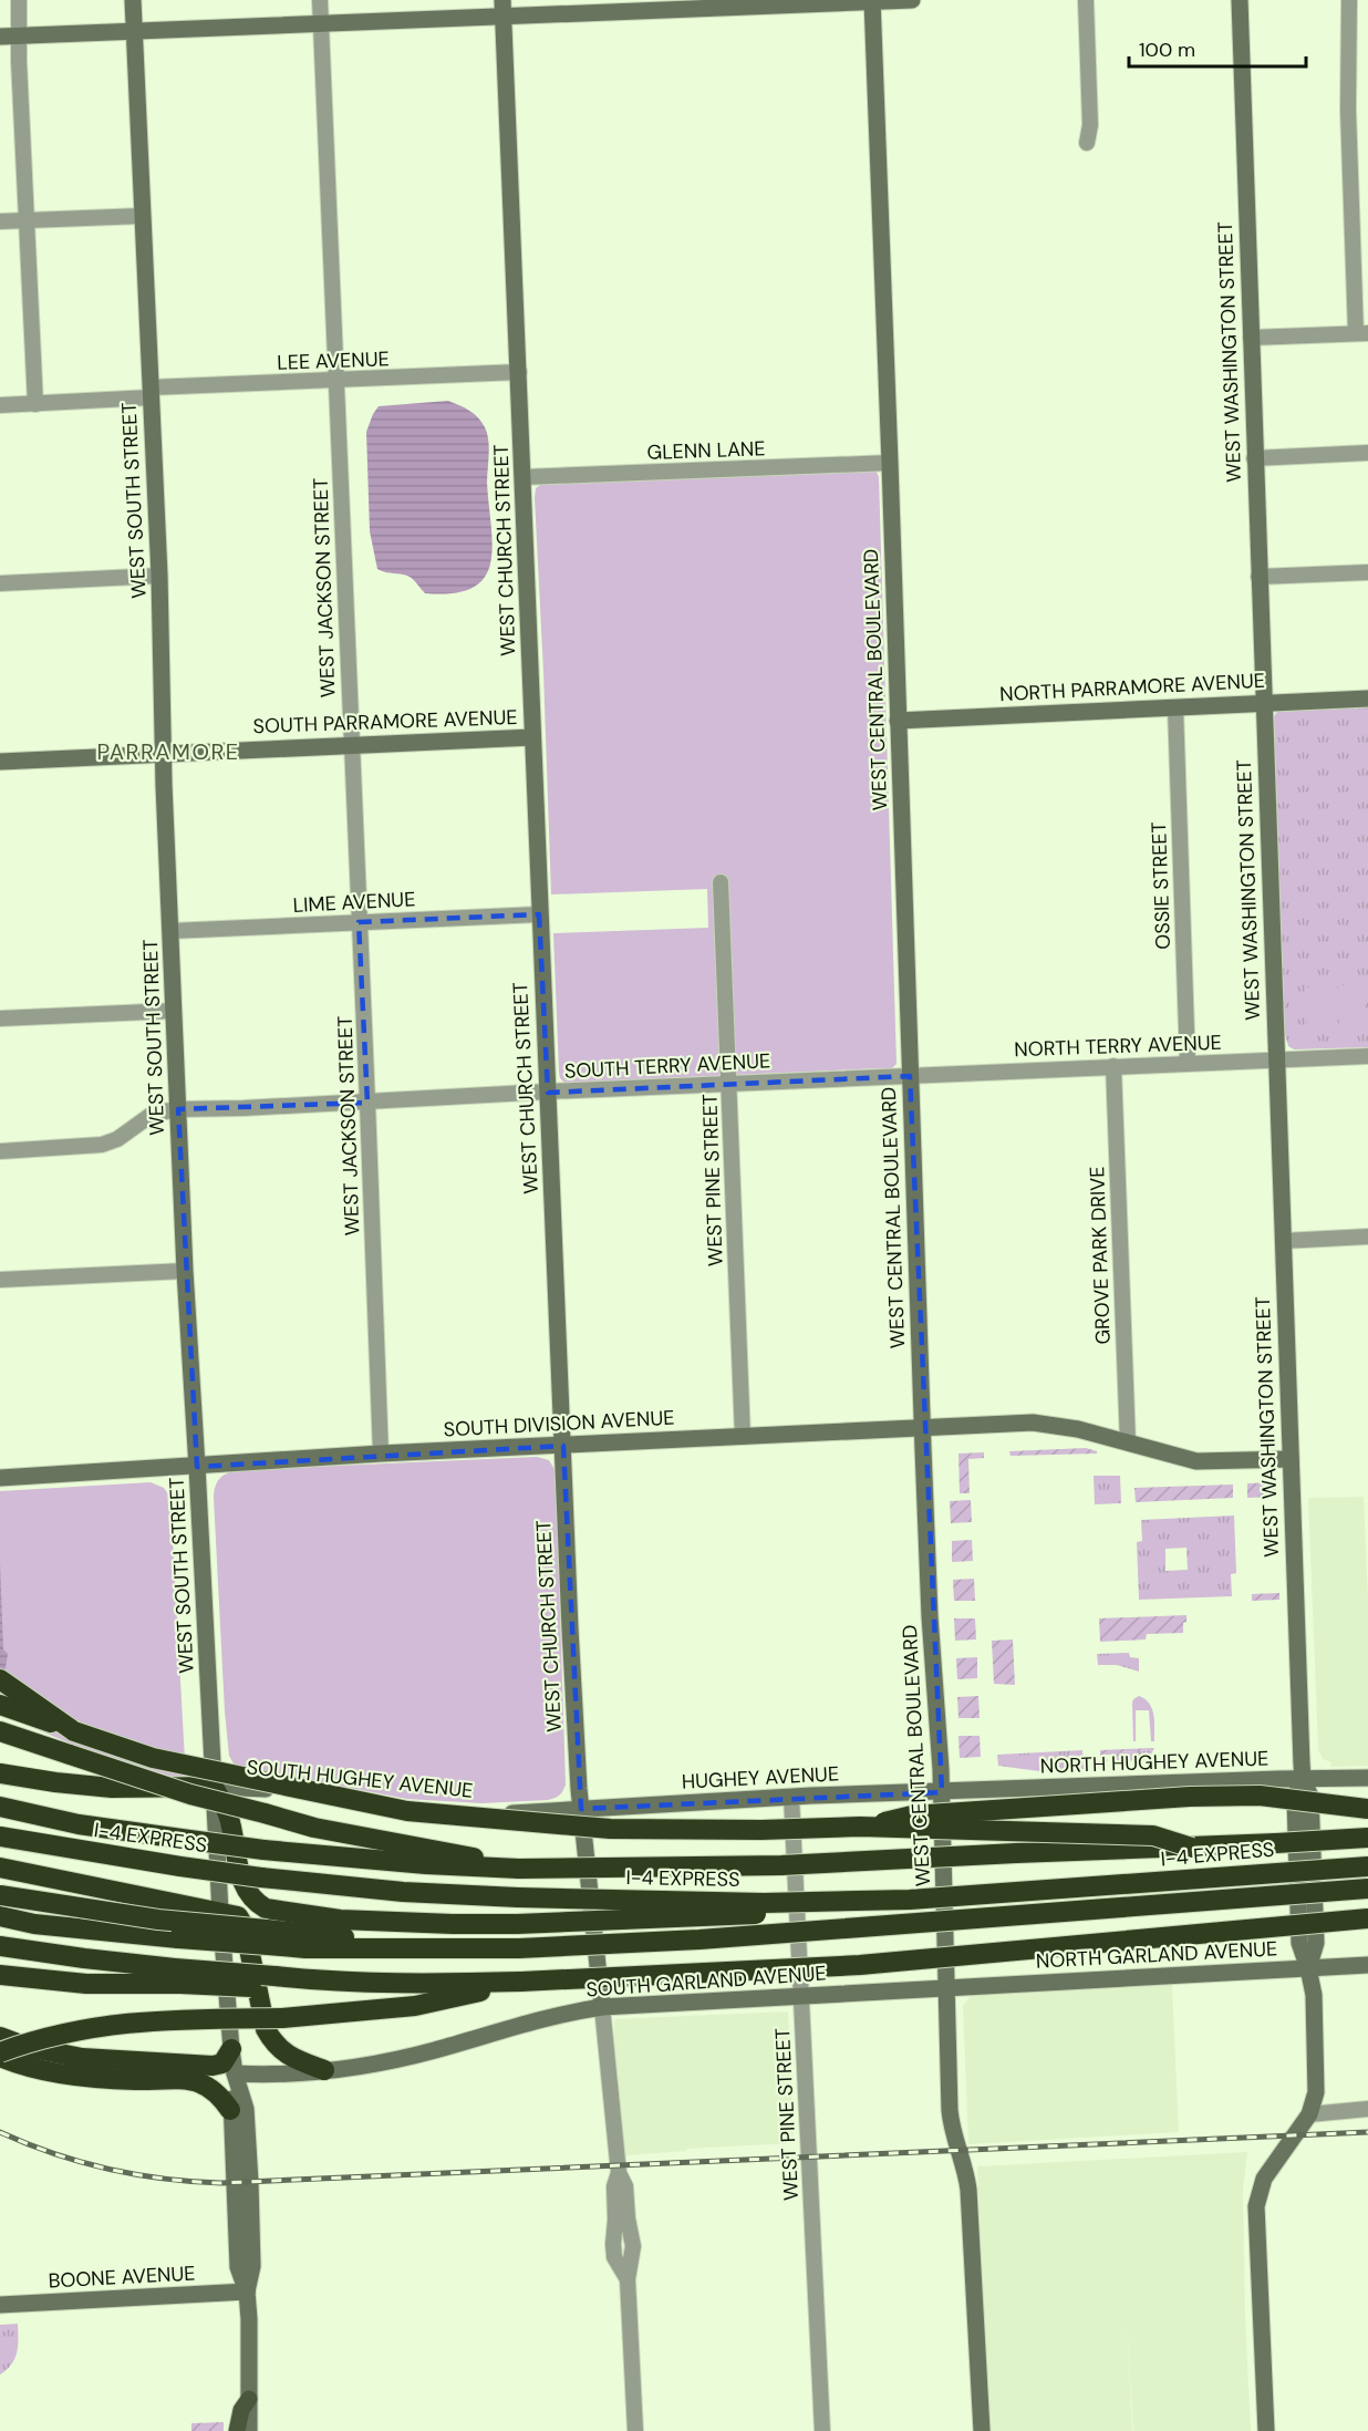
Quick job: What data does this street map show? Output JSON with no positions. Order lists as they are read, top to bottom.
{
  "streets": {
    "highway": ["I-4 EXPRESS"],
    "street": [
      "WEST WASHINGTON STREET",
      "LEE AVENUE",
      "GLENN LANE",
      "WEST SOUTH STREET",
      "WEST CHURCH STREET",
      "WEST JACKSON STREET",
      "WEST CENTRAL BOULEVARD",
      "NORTH PARRAMORE AVENUE",
      "SOUTH PARRAMORE AVENUE",
      "OSSIE STREET",
      "LIME AVENUE",
      "NORTH TERRY AVENUE",
      "SOUTH TERRY AVENUE",
      "WEST PINE STREET",
      "GROVE PARK DRIVE",
      "SOUTH DIVISION AVENUE",
      "NORTH HUGHEY AVENUE",
      "HUGHEY AVENUE",
      "SOUTH HUGHEY AVENUE",
      "NORTH GARLAND AVENUE",
      "SOUTH GARLAND AVENUE",
      "BOONE AVENUE"
    ]
  },
  "crossings": [
    ["WEST WASHINGTON STREET", "NORTH PARRAMORE AVENUE"],
    ["WEST WASHINGTON STREET", "NORTH TERRY AVENUE"],
    ["WEST WASHINGTON STREET", "SOUTH DIVISION AVENUE"],
    ["WEST WASHINGTON STREET", "NORTH HUGHEY AVENUE"],
    ["WEST WASHINGTON STREET", "NORTH GARLAND AVENUE"],
    ["LEE AVENUE", "WEST SOUTH STREET"],
    ["LEE AVENUE", "WEST CHURCH STREET"],
    ["LEE AVENUE", "WEST JACKSON STREET"],
    ["GLENN LANE", "WEST CHURCH STREET"],
    ["GLENN LANE", "WEST CENTRAL BOULEVARD"],
    ["WEST SOUTH STREET", "SOUTH PARRAMORE AVENUE"],
    ["WEST SOUTH STREET", "LIME AVENUE"],
    ["WEST SOUTH STREET", "SOUTH TERRY AVENUE"],
    ["WEST SOUTH STREET", "SOUTH DIVISION AVENUE"],
    ["WEST SOUTH STREET", "SOUTH HUGHEY AVENUE"],
    ["WEST SOUTH STREET", "SOUTH GARLAND AVENUE"],
    ["WEST SOUTH STREET", "BOONE AVENUE"],
    ["WEST CHURCH STREET", "SOUTH PARRAMORE AVENUE"],
    ["WEST CHURCH STREET", "LIME AVENUE"],
    ["WEST CHURCH STREET", "SOUTH TERRY AVENUE"],
    ["WEST CHURCH STREET", "SOUTH DIVISION AVENUE"],
    ["WEST CHURCH STREET", "HUGHEY AVENUE"],
    ["WEST CHURCH STREET", "SOUTH HUGHEY AVENUE"],
    ["WEST CHURCH STREET", "SOUTH GARLAND AVENUE"],
    ["WEST JACKSON STREET", "SOUTH PARRAMORE AVENUE"],
    ["WEST JACKSON STREET", "LIME AVENUE"],
    ["WEST JACKSON STREET", "SOUTH TERRY AVENUE"],
    ["WEST JACKSON STREET", "SOUTH DIVISION AVENUE"],
    ["WEST CENTRAL BOULEVARD", "NORTH PARRAMORE AVENUE"],
    ["WEST CENTRAL BOULEVARD", "NORTH TERRY AVENUE"],
    ["WEST CENTRAL BOULEVARD", "SOUTH TERRY AVENUE"],
    ["WEST CENTRAL BOULEVARD", "SOUTH DIVISION AVENUE"],
    ["WEST CENTRAL BOULEVARD", "NORTH HUGHEY AVENUE"],
    ["WEST CENTRAL BOULEVARD", "HUGHEY AVENUE"],
    ["WEST CENTRAL BOULEVARD", "NORTH GARLAND AVENUE"],
    ["WEST CENTRAL BOULEVARD", "SOUTH GARLAND AVENUE"],
    ["NORTH PARRAMORE AVENUE", "OSSIE STREET"],
    ["OSSIE STREET", "NORTH TERRY AVENUE"],
    ["NORTH TERRY AVENUE", "SOUTH TERRY AVENUE"],
    ["NORTH TERRY AVENUE", "GROVE PARK DRIVE"],
    ["SOUTH TERRY AVENUE", "WEST PINE STREET"],
    ["WEST PINE STREET", "SOUTH DIVISION AVENUE"],
    ["WEST PINE STREET", "HUGHEY AVENUE"],
    ["WEST PINE STREET", "SOUTH GARLAND AVENUE"],
    ["GROVE PARK DRIVE", "SOUTH DIVISION AVENUE"],
    ["NORTH HUGHEY AVENUE", "HUGHEY AVENUE"],
    ["HUGHEY AVENUE", "SOUTH HUGHEY AVENUE"],
    ["NORTH GARLAND AVENUE", "SOUTH GARLAND AVENUE"]
  ],
  "districts": ["PARRAMORE"],
  "scale_bar": "100 m"
}
